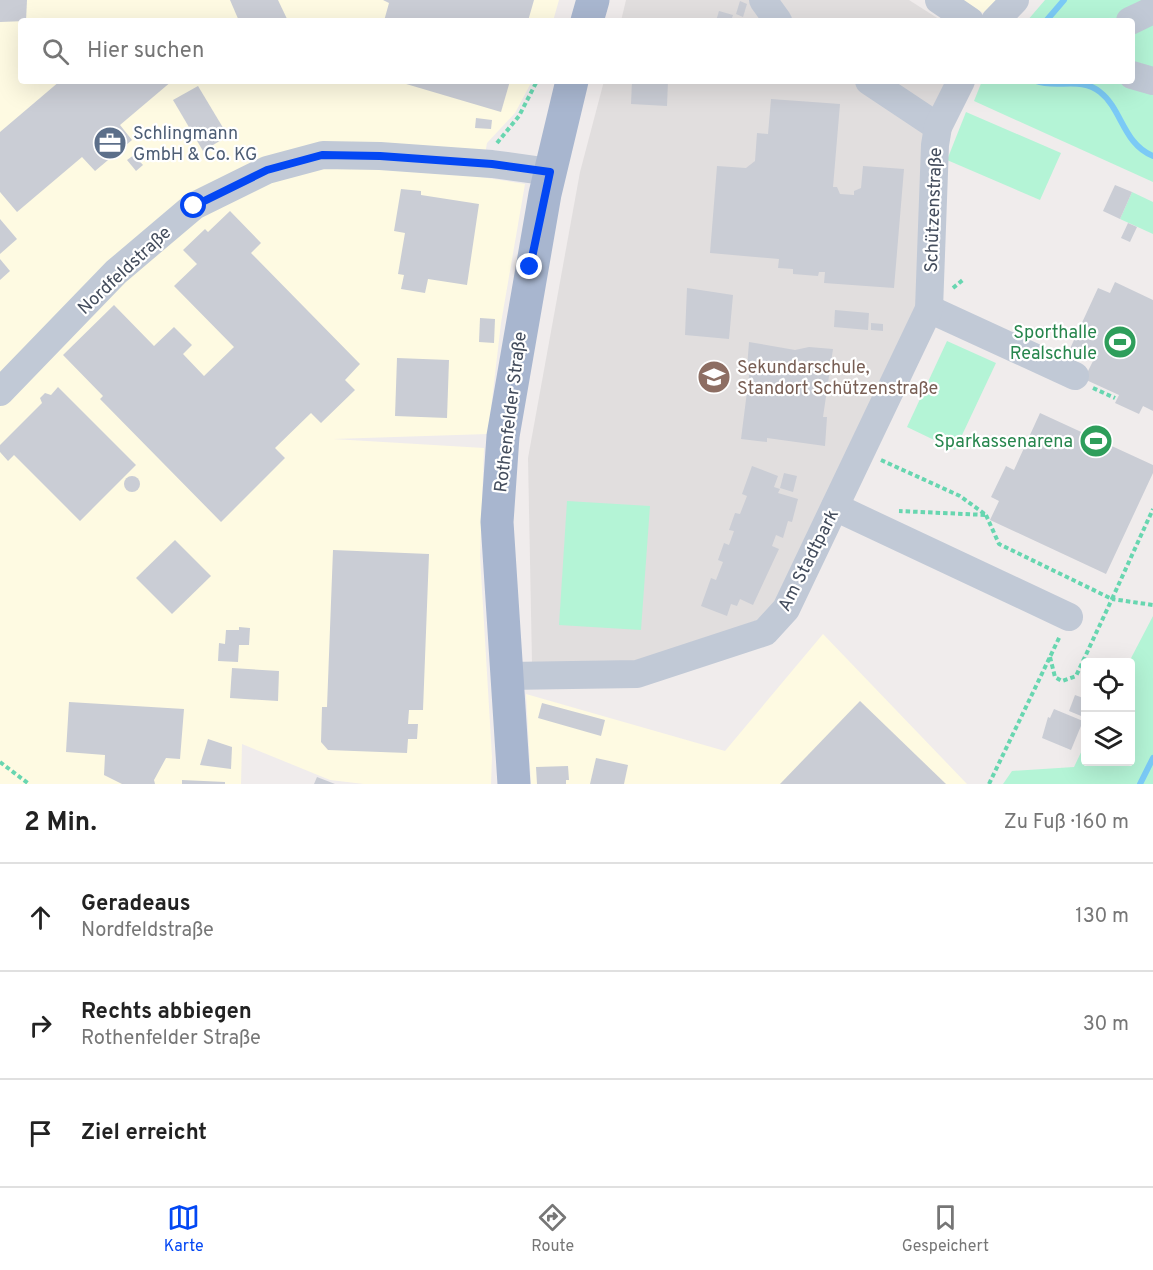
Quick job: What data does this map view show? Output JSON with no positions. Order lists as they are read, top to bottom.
{
  "streets": {
    "main road": ["Rothenfelder Straße"],
    "street": ["Schützenstraße", "Nordfeldstraße", "Am Stadtpark"]
  },
  "crossings": [
    ["Schützenstraße", "Am Stadtpark"],
    ["Nordfeldstraße", "Rothenfelder Straße"],
    ["Rothenfelder Straße", "Am Stadtpark"]
  ],
  "places": {
    "office": ["Schlingmann GmbH & Co. KG"],
    "sports": ["Sporthalle Realschule", "Sparkassenarena"],
    "school or university": ["Sekundarschule, Standort Schützenstraße"]
  },
  "page": {
    "search": "Hier suchen",
    "heading": ["2 Min.", "Zu Fuß · 160 m"],
    "list": [
      ["Geradeaus", "Nordfeldstraße", "130 m"],
      ["Rechts abbiegen", "Rothenfelder Straße", "30 m"],
      "Ziel erreicht"
    ],
    "nav": ["Karte", "Route", "Gespeichert"]
  }
}
